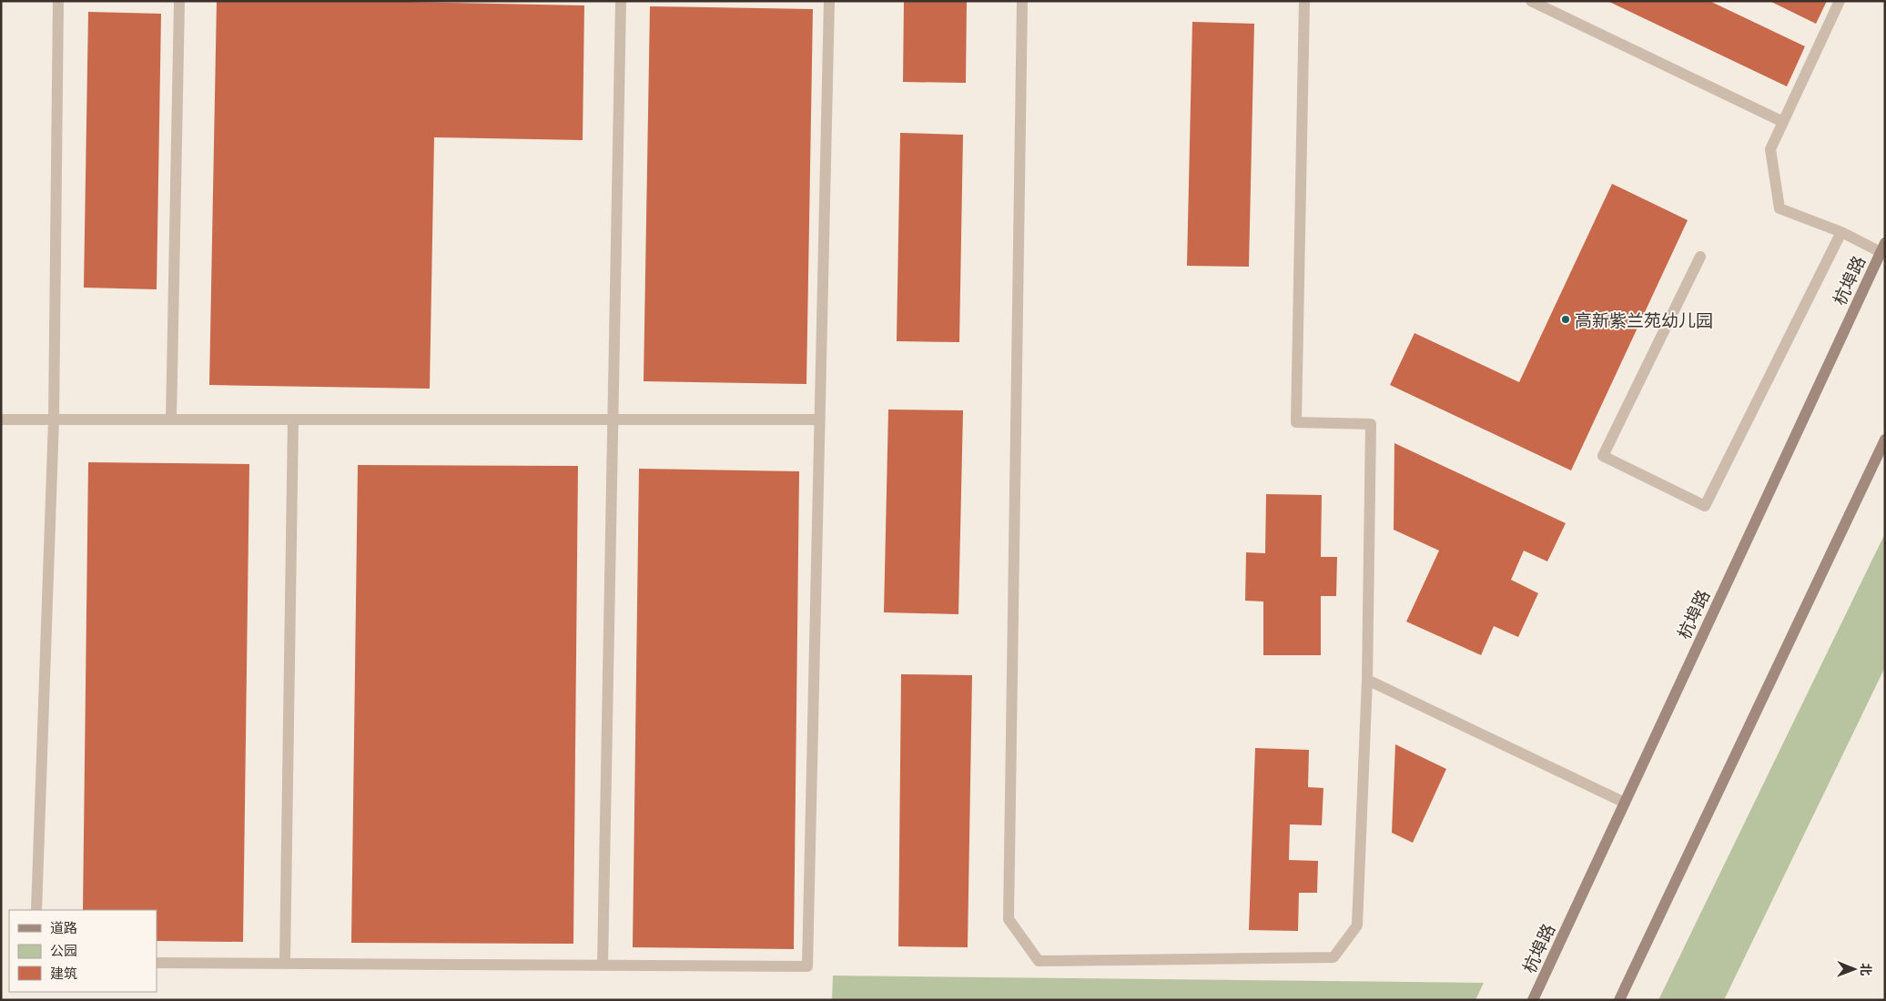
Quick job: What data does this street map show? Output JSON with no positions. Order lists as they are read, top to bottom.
{
  "streets": {
    "main road": ["杭埠路"]
  },
  "places": ["高新紫兰苑幼儿园"],
  "legend": ["道路", "公园", "建筑"],
  "north": "right"
}
